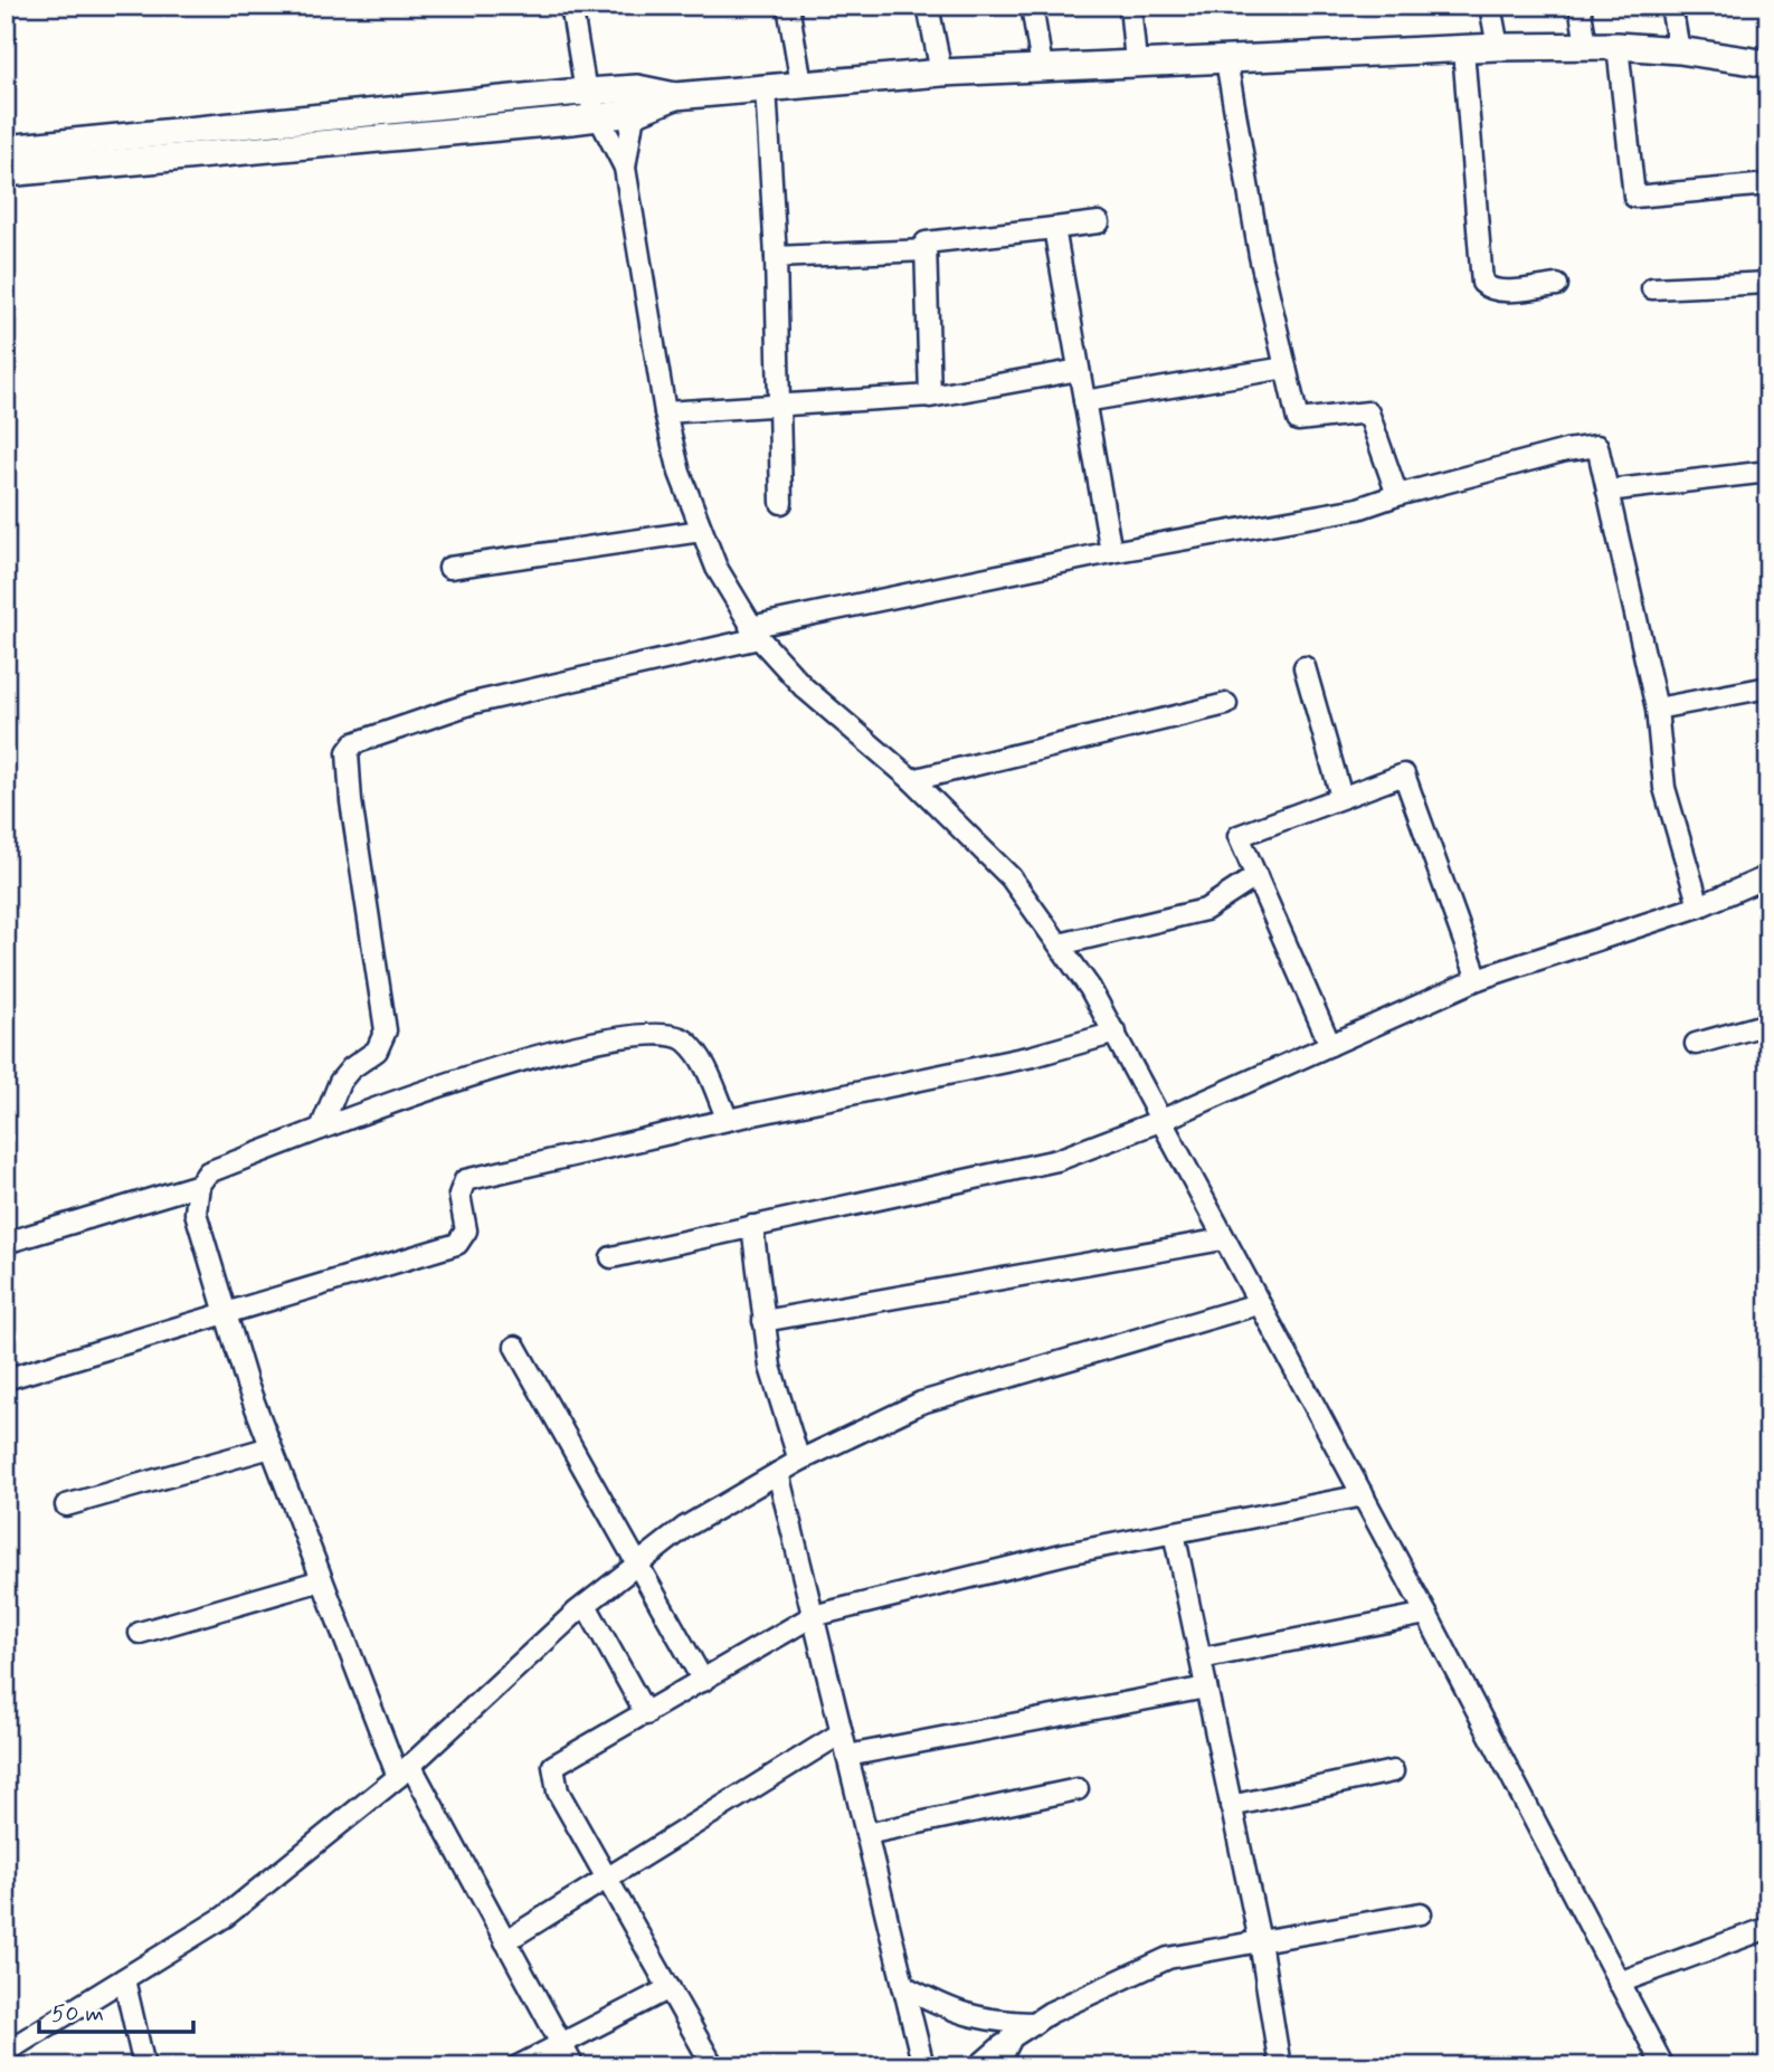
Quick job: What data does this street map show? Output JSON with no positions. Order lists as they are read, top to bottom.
{
  "scale_bar": "50 m"
}
